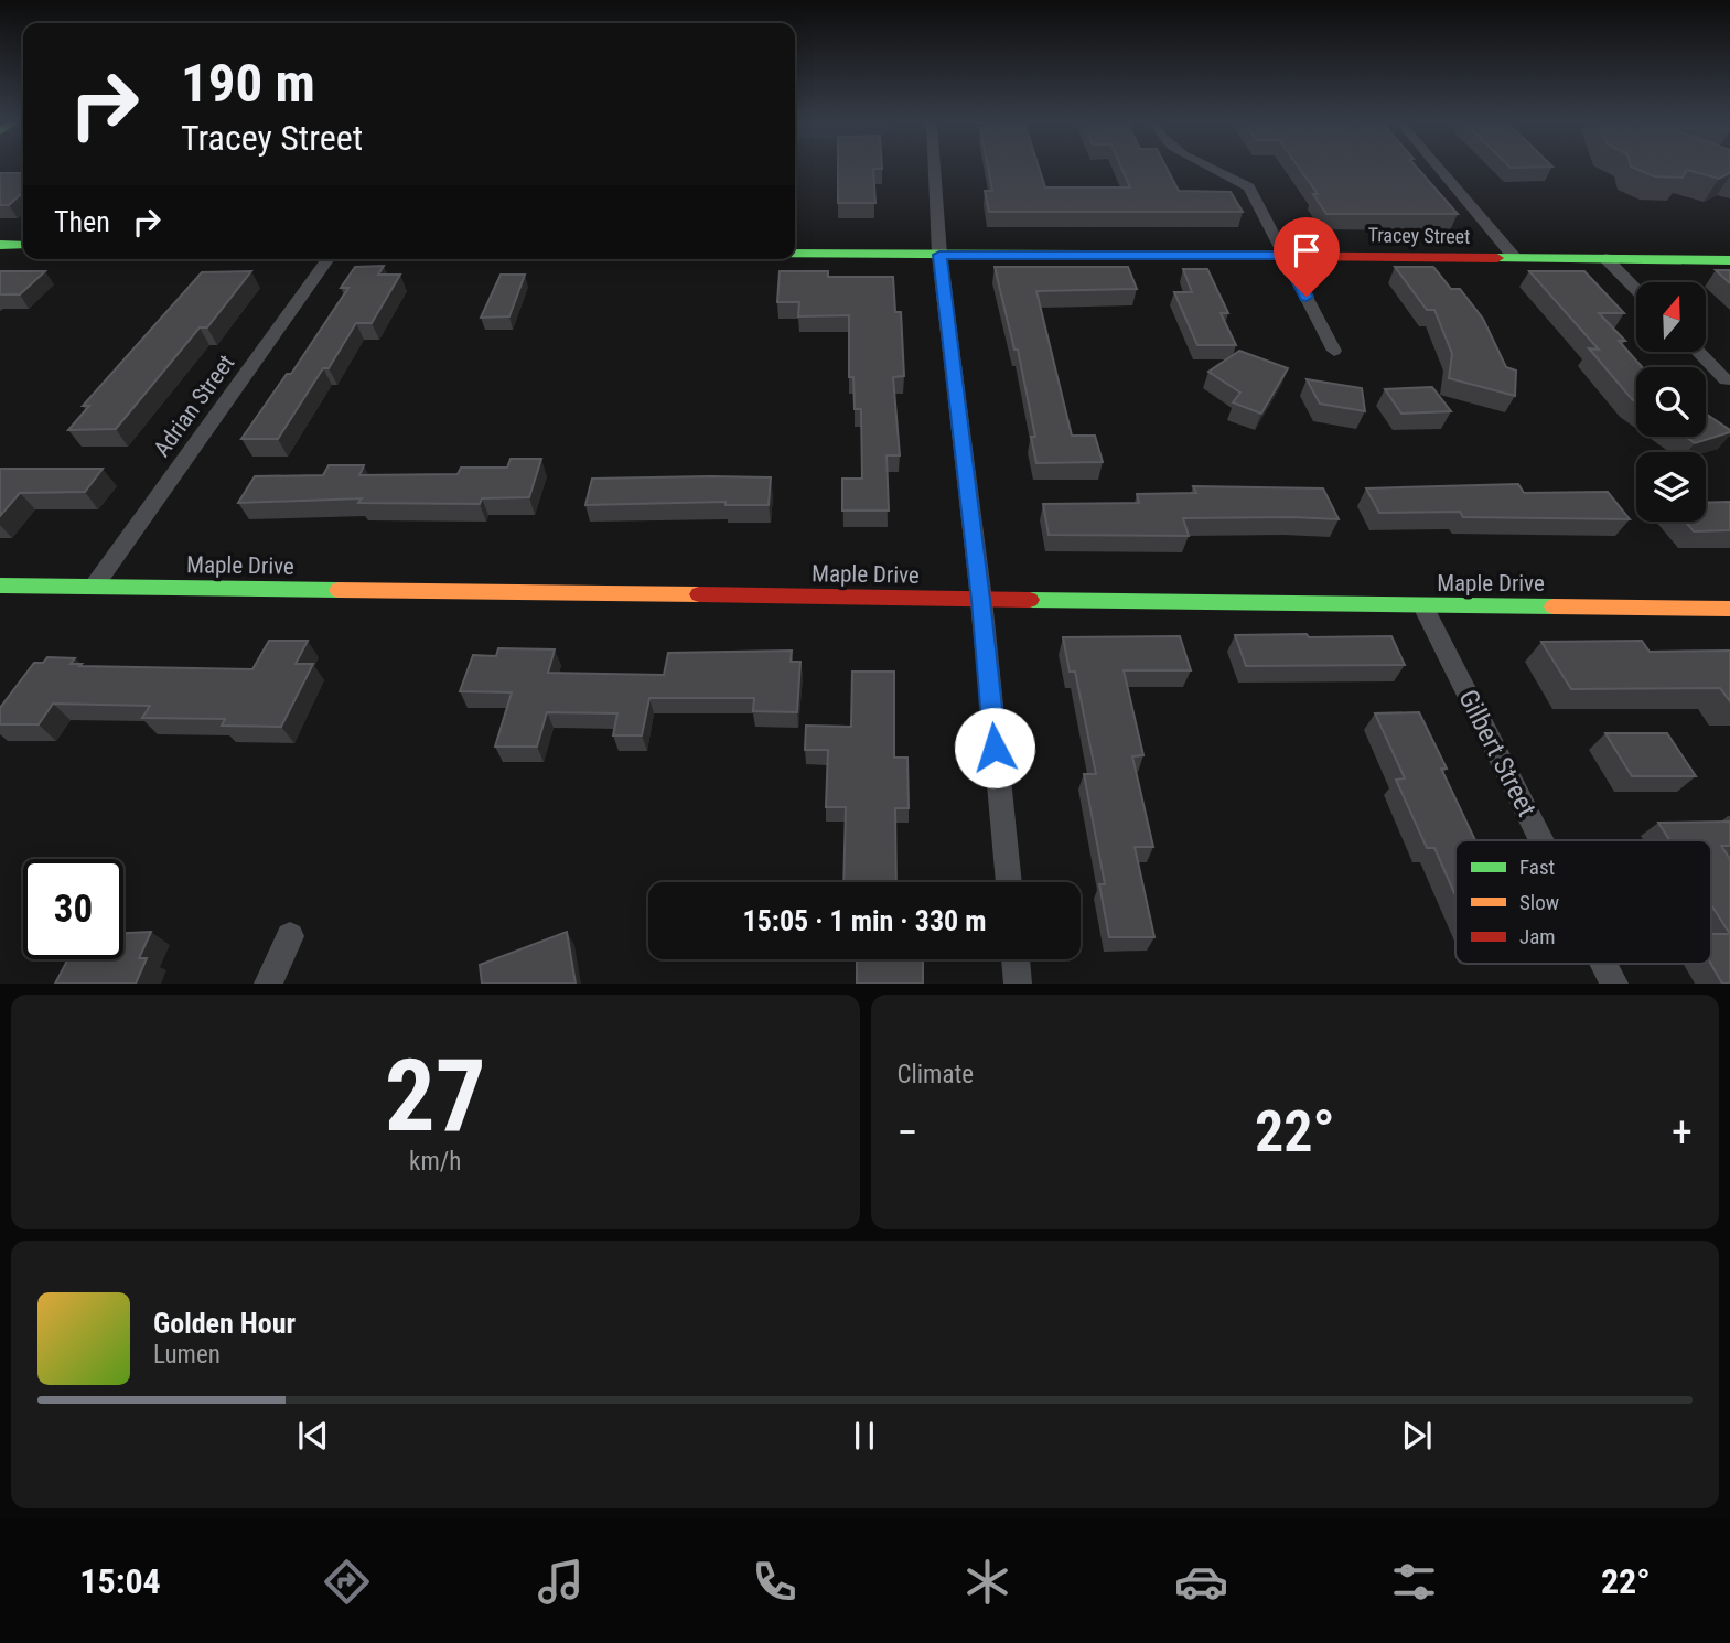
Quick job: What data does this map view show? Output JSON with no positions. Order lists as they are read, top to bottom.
{
  "streets": {
    "street": [
      "Tracey Street",
      "Adrian Street",
      "Maple Drive",
      "Gilbert Street"
    ]
  },
  "crossings": [
    ["Adrian Street", "Maple Drive"],
    ["Maple Drive", "Gilbert Street"]
  ],
  "legend": ["Fast", "Slow", "Jam"],
  "north": "top",
  "page": {
    "turn": ["190 m", "Tracey Street"],
    "then": "Then",
    "limit": "30",
    "trip": "15:05 · 1 min · 330 m",
    "tile": [
      ["27", "km/h"],
      "Climate"
    ],
    "heat": ["−", "22°", "+"],
    "song": ["Golden Hour", "Lumen"],
    "tabs": ["15:04", "22°"]
  }
}
